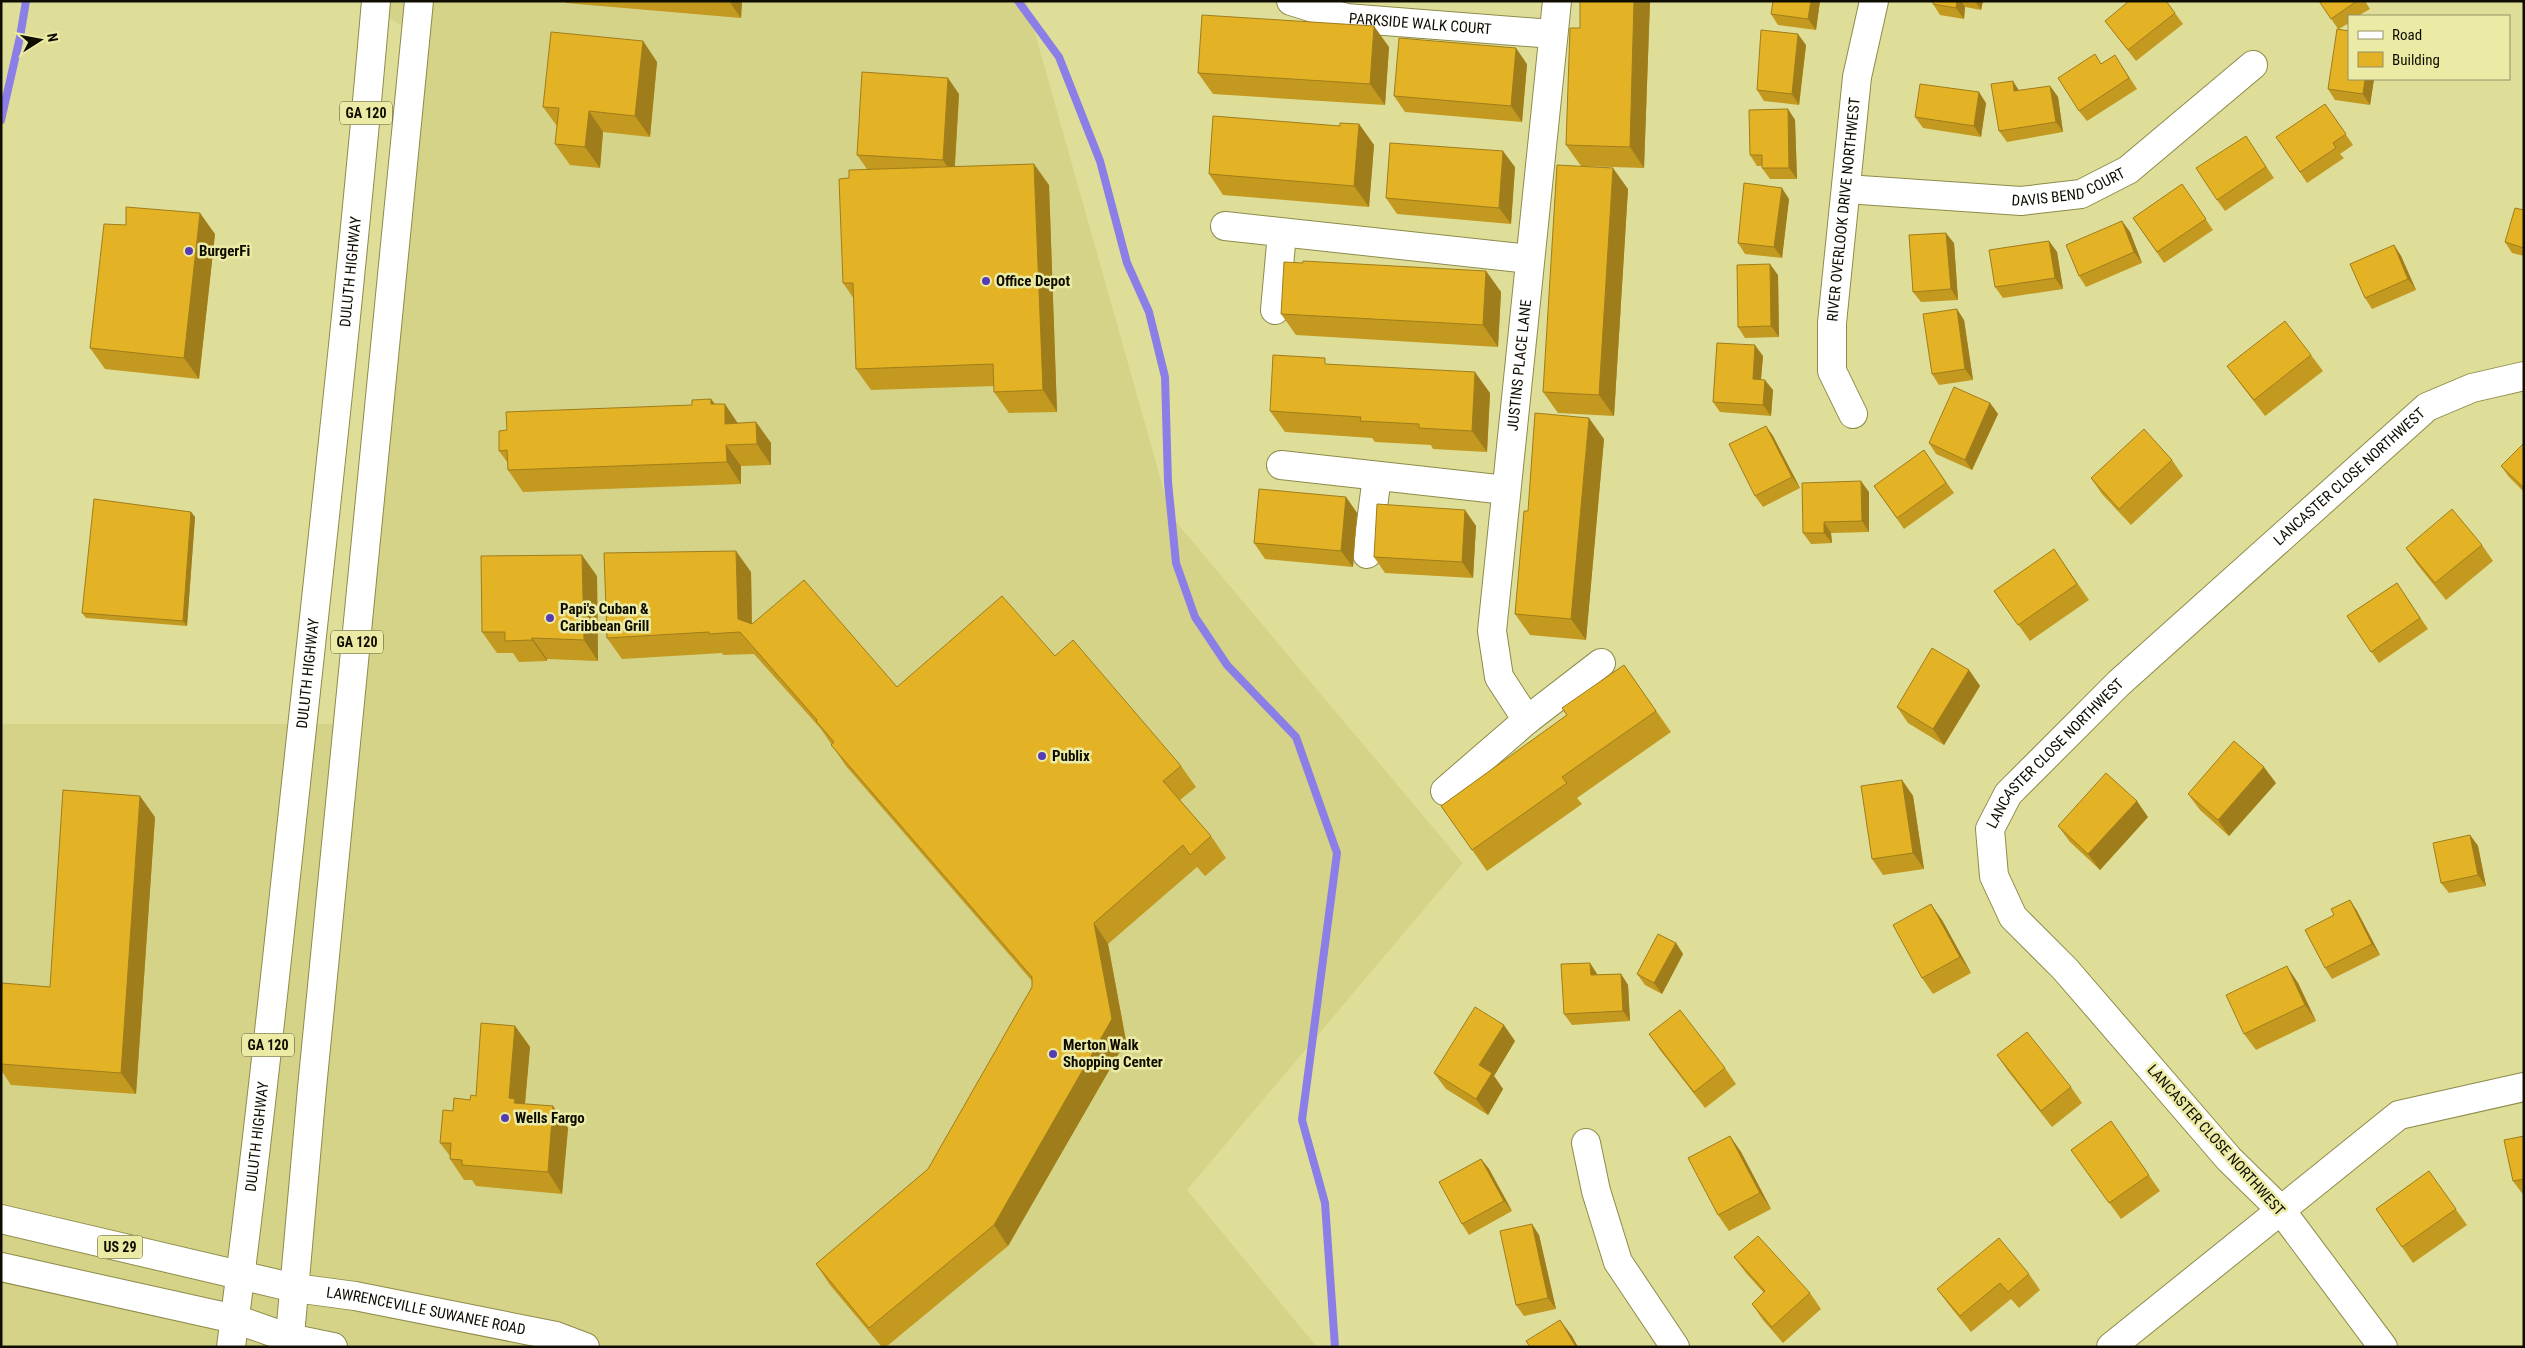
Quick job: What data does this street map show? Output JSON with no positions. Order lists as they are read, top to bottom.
{
  "streets": {
    "street": [
      "PARKSIDE WALK COURT",
      "GA 120",
      "DAVIS BEND COURT",
      "RIVER OVERLOOK DRIVE NORTHWEST",
      "DULUTH HIGHWAY",
      "JUSTINS PLACE LANE",
      "LANCASTER CLOSE NORTHWEST",
      "US 29",
      "LAWRENCEVILLE SUWANEE ROAD"
    ]
  },
  "crossings": [
    ["PARKSIDE WALK COURT", "JUSTINS PLACE LANE"],
    ["GA 120", "US 29"],
    ["GA 120", "LAWRENCEVILLE SUWANEE ROAD"],
    ["DAVIS BEND COURT", "RIVER OVERLOOK DRIVE NORTHWEST"],
    ["DULUTH HIGHWAY", "US 29"],
    ["US 29", "LAWRENCEVILLE SUWANEE ROAD"]
  ],
  "places": [
    "BurgerFi",
    "Office Depot",
    "Papi's Cuban & Caribbean Grill",
    "Publix",
    "Merton Walk Shopping Center",
    "Wells Fargo"
  ],
  "legend": ["Road", "Building"],
  "north": "right"
}
